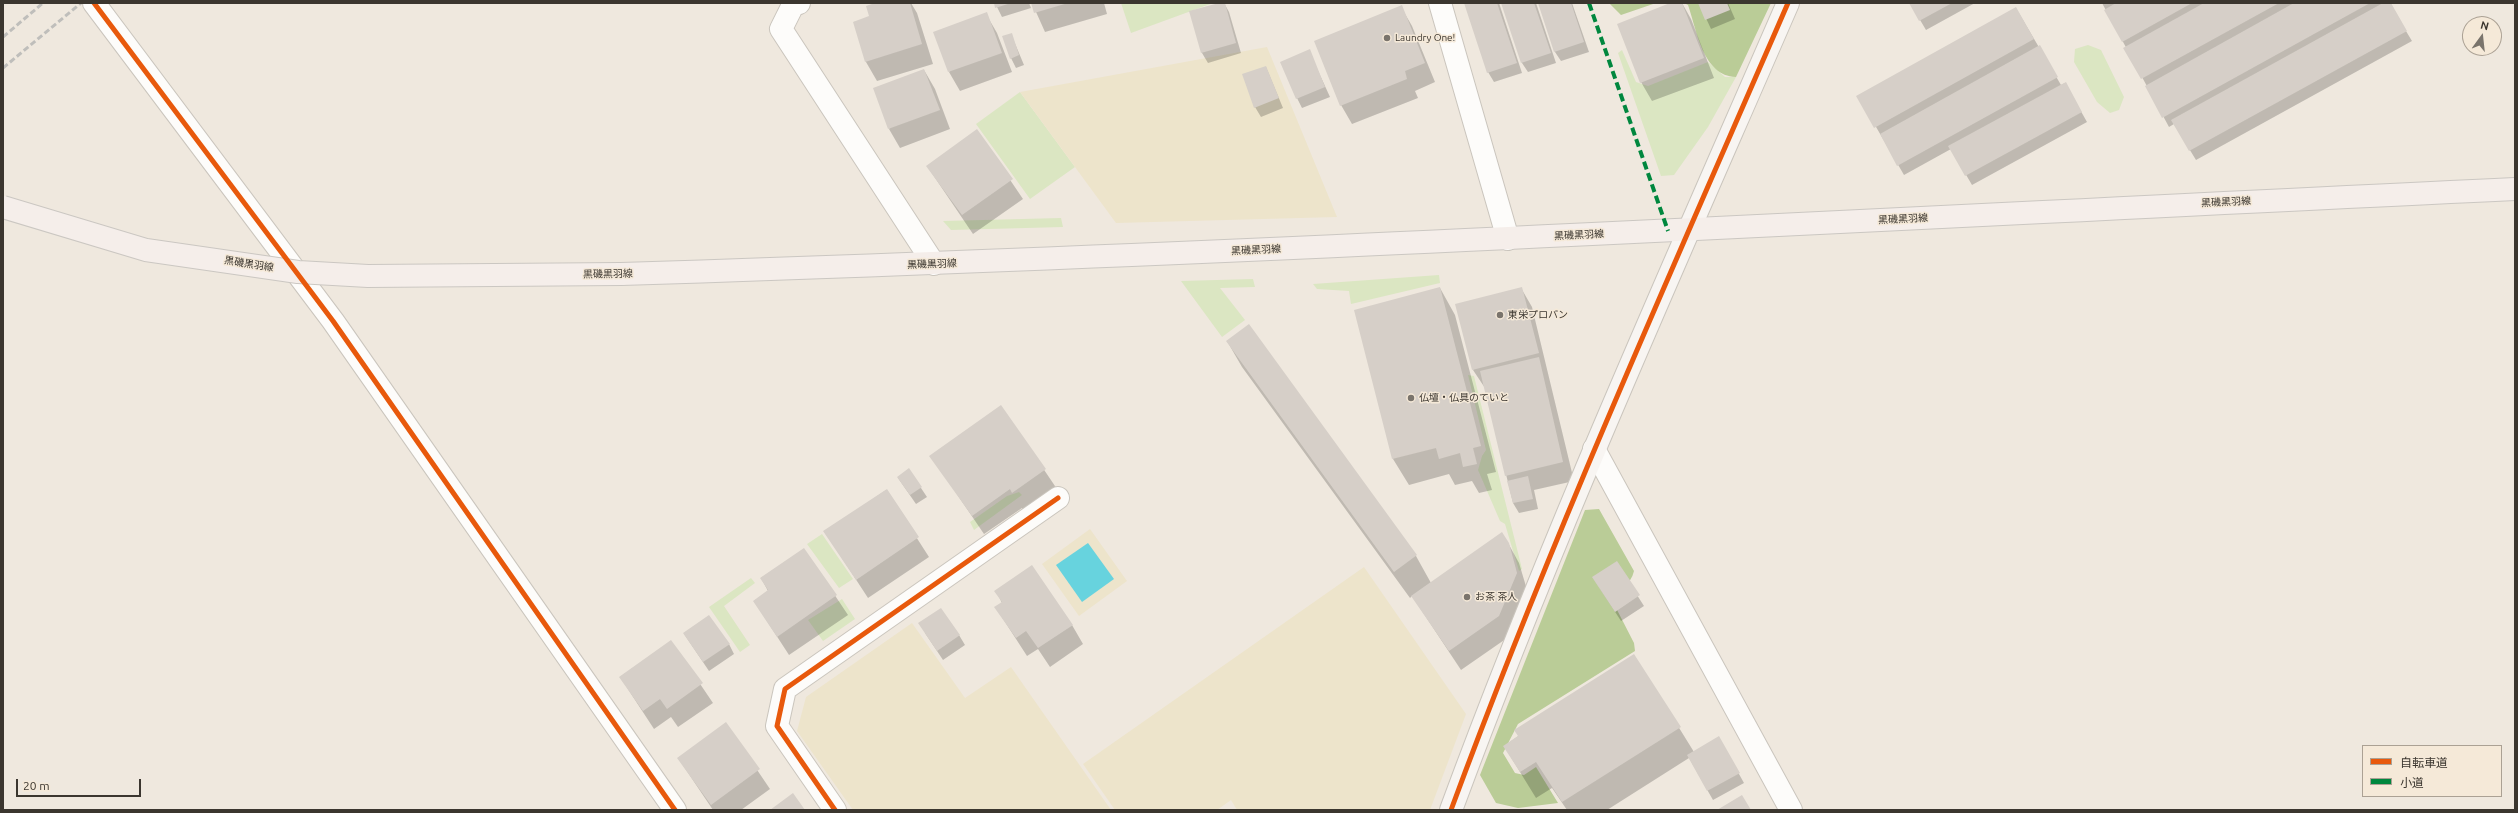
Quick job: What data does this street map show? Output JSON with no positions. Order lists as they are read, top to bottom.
{
  "streets": {
    "main road": ["黒磯黒羽線"]
  },
  "places": [
    "Laundry One!",
    "東栄プロパン",
    "仏壇・仏具のていと",
    "お茶 茶人"
  ],
  "legend": ["自転車道", "小道"],
  "scale_bar": "20 m",
  "north": "top"
}
